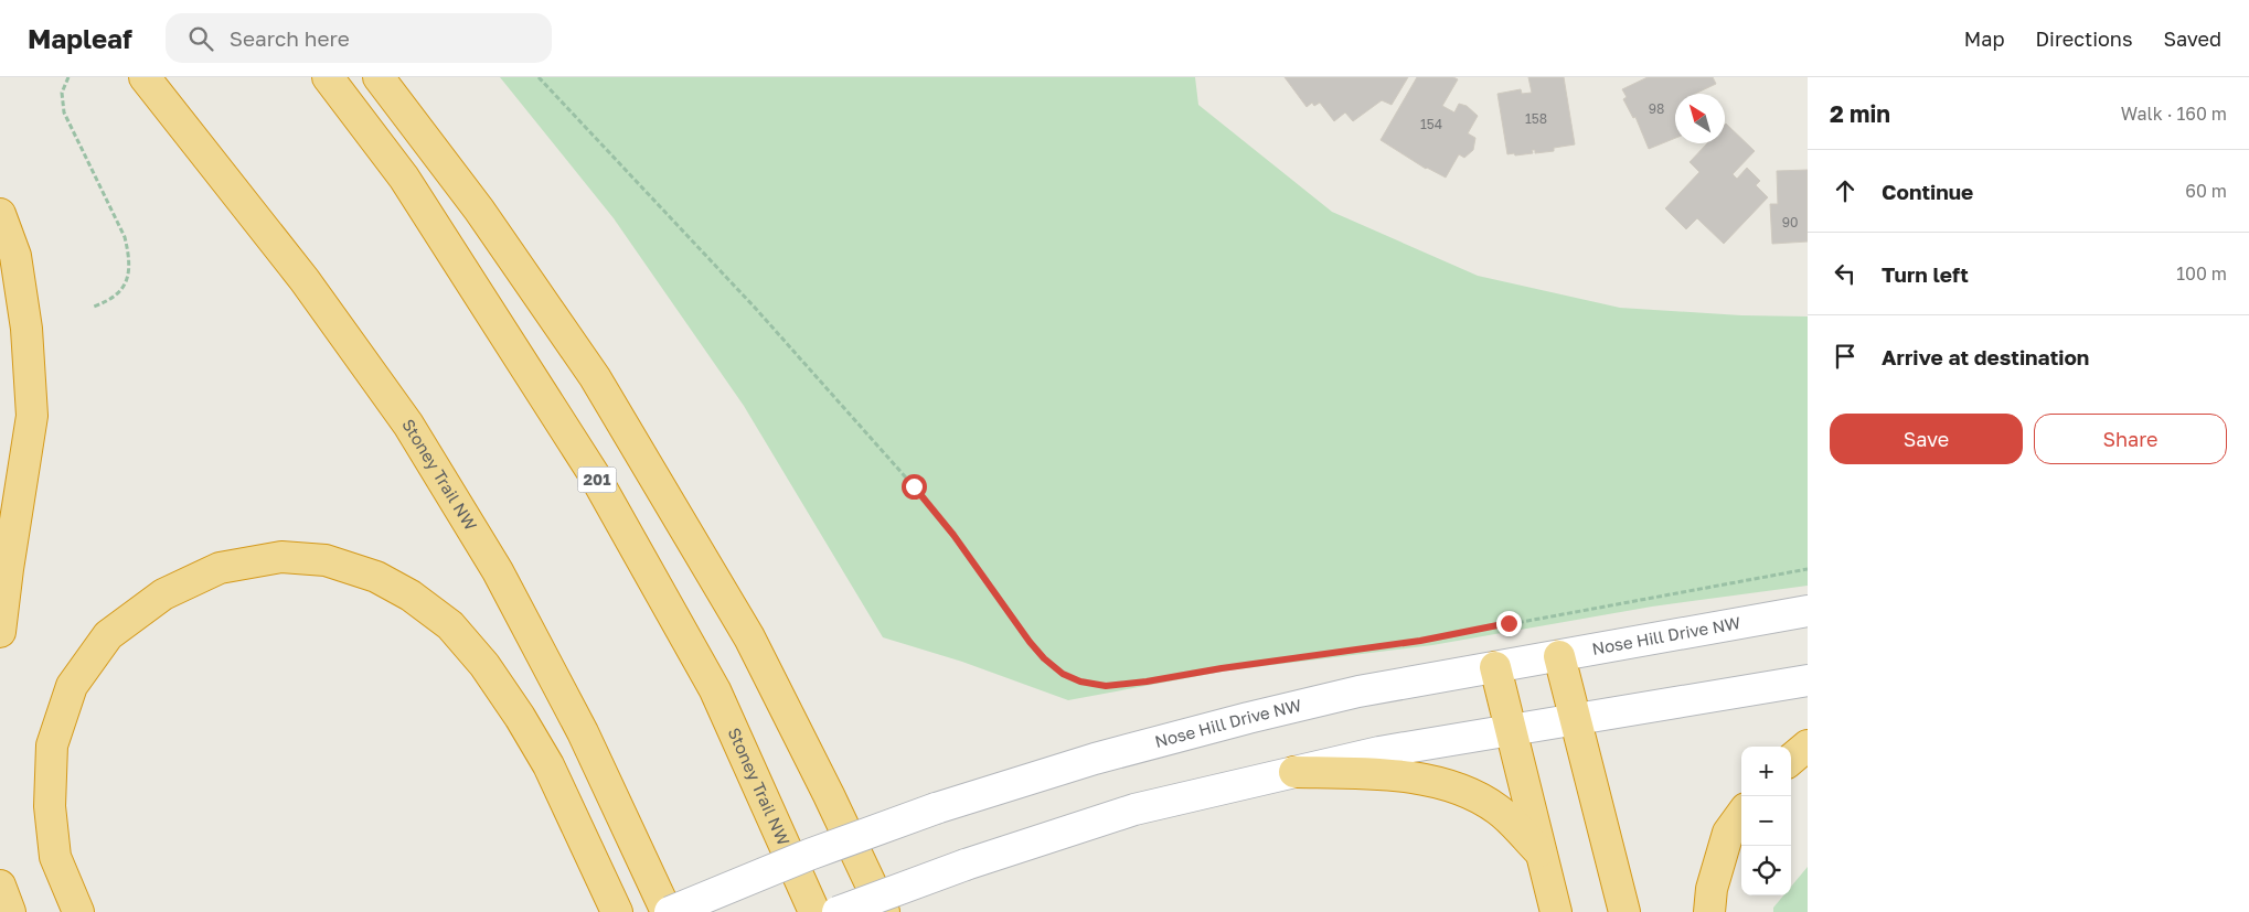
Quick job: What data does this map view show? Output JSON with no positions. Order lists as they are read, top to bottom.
{
  "streets": {
    "highway": ["Stoney Trail NW", "201"],
    "main road": ["Nose Hill Drive NW"]
  },
  "crossings": [
    ["Stoney Trail NW", "Nose Hill Drive NW"]
  ],
  "house_numbers": [
    "98",
    "158",
    "154",
    "90"
  ],
  "north": "top left",
  "page": {
    "header": "Mapleaf",
    "search": "Search here",
    "nav": ["Map", "Directions", "Saved"],
    "heading": ["2 min", "Walk · 160 m"],
    "list": [
      ["Continue", "60 m"],
      ["Turn left", "100 m"],
      "Arrive at destination"
    ],
    "buttons": ["Save", "Share"],
    "map_buttons": ["+", "−"]
  }
}
